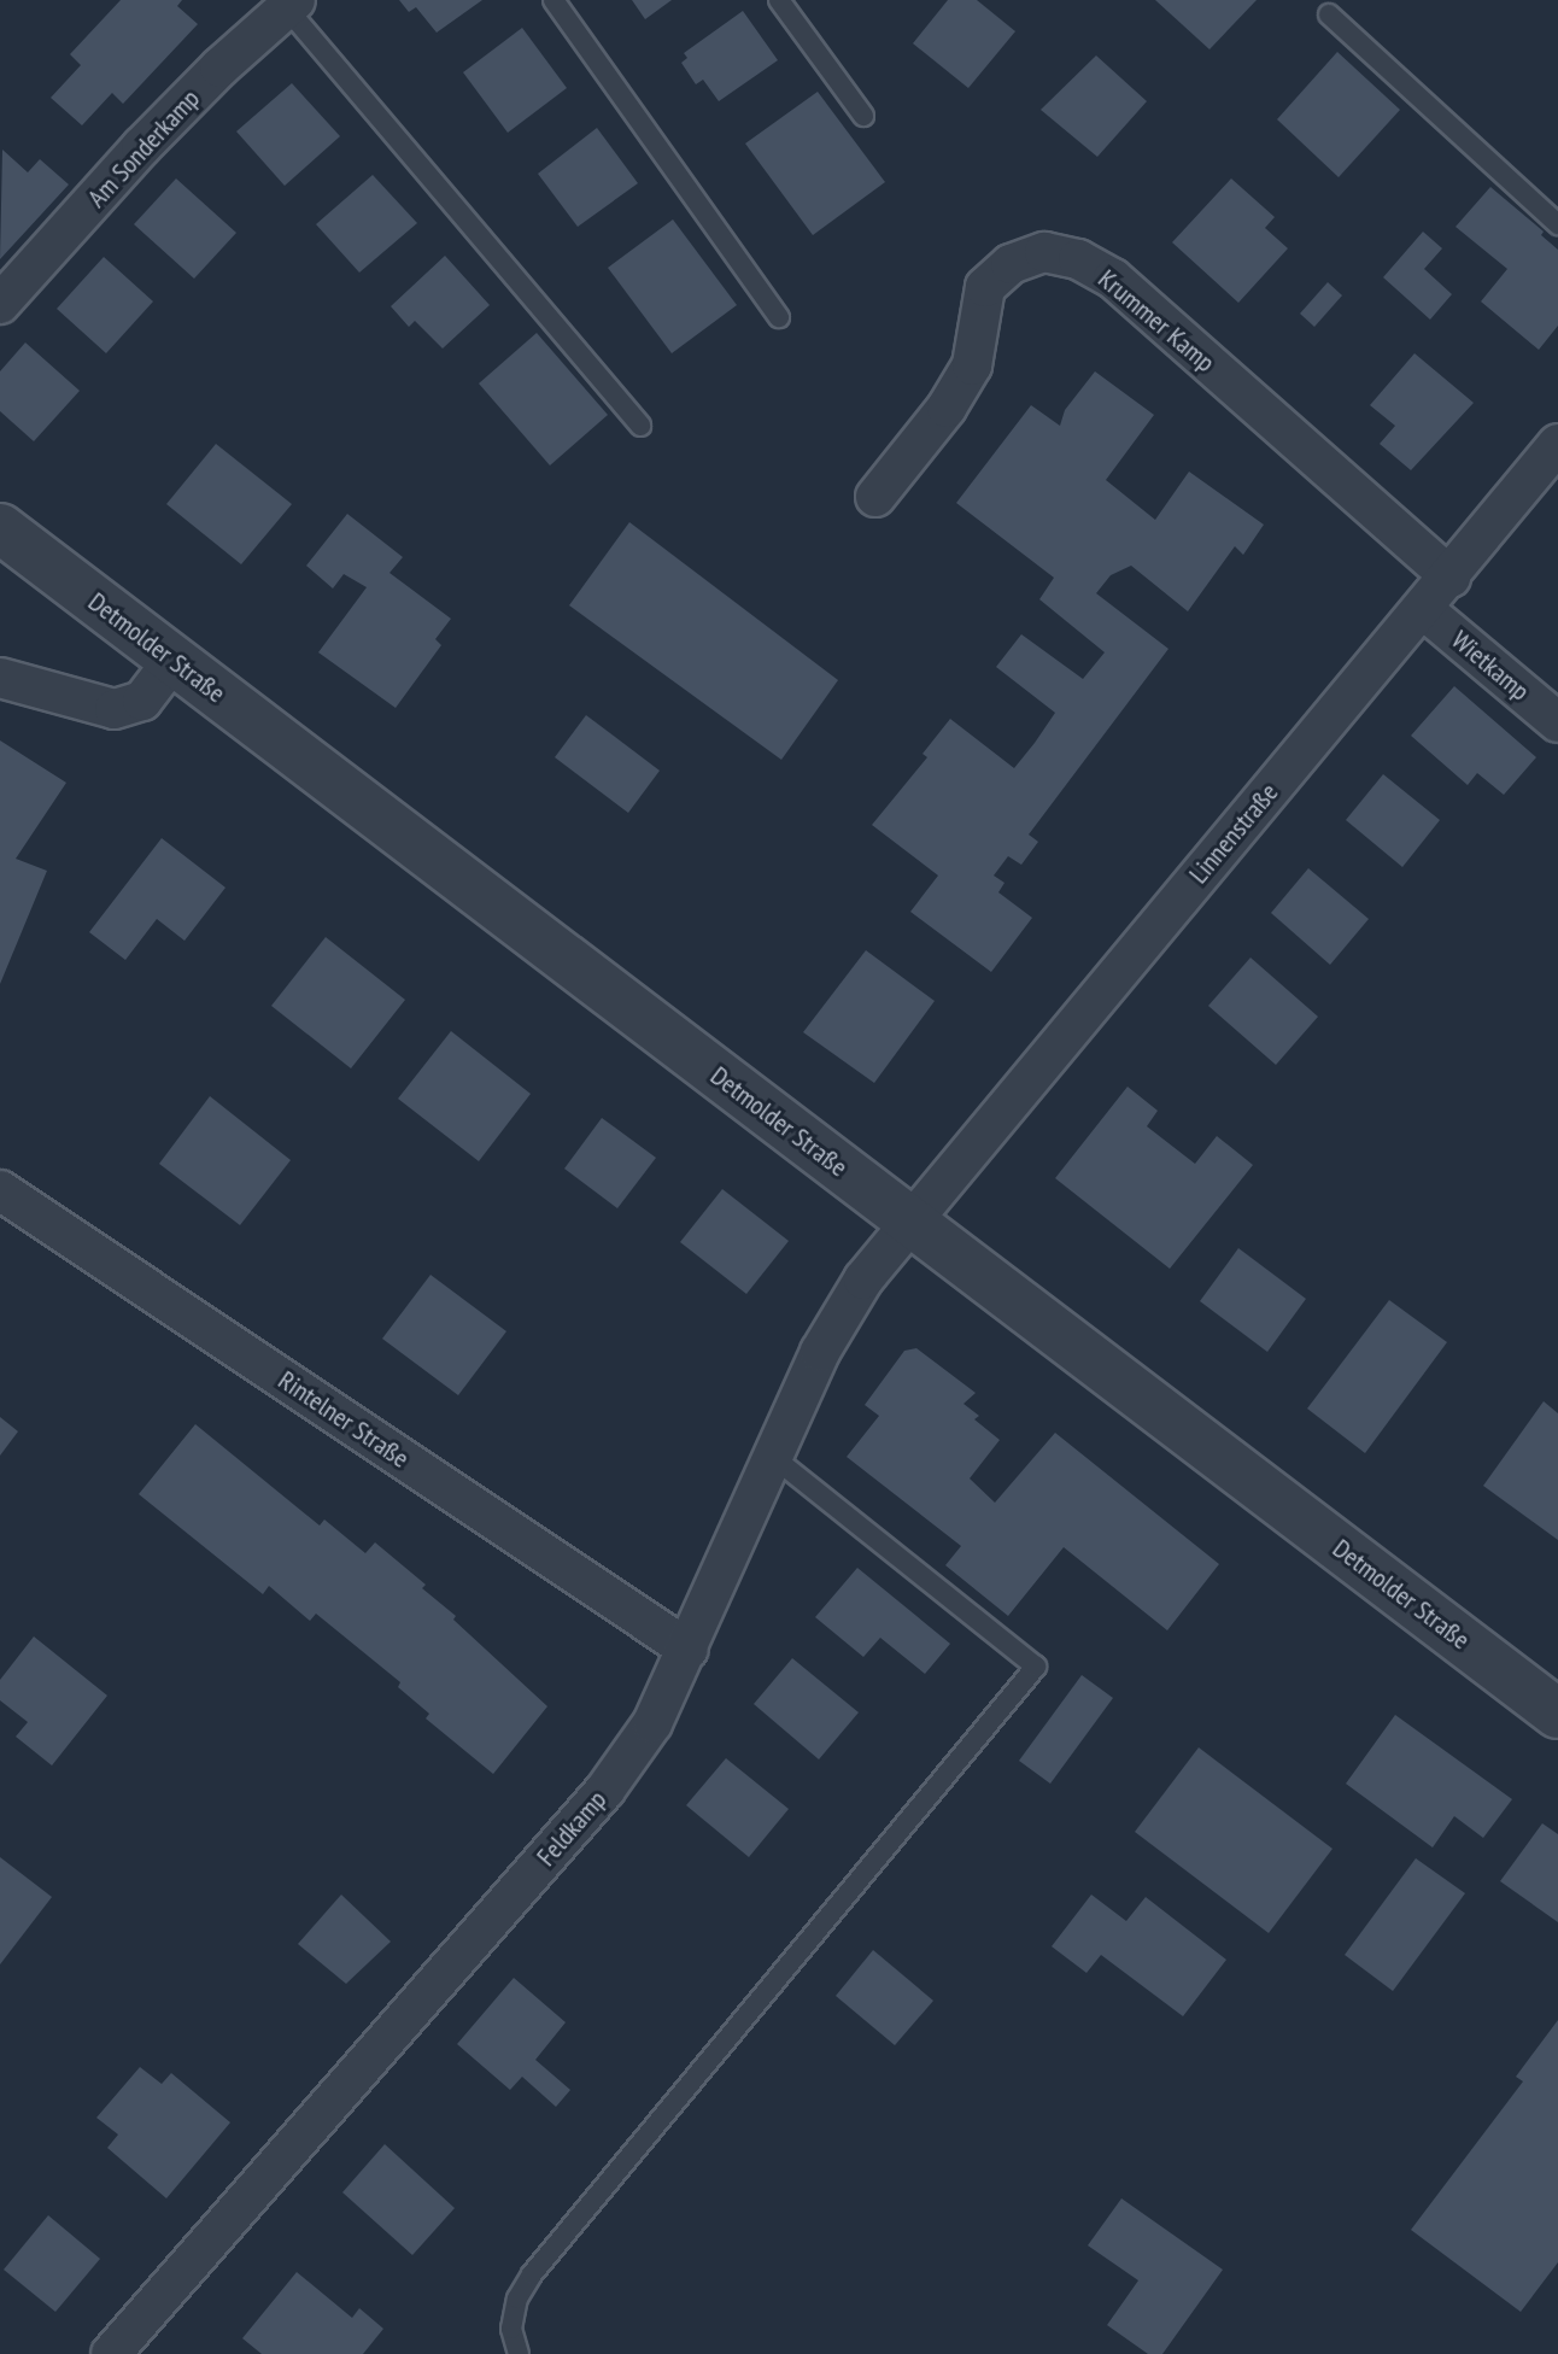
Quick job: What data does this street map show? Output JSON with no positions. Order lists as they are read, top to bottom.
{
  "streets": {
    "street": [
      "Am Sonderkamp",
      "Krummer Kamp",
      "Detmolder Straße",
      "Wietkamp",
      "Linnenstraße",
      "Rintelner Straße",
      "Feldkamp"
    ]
  },
  "crossings": [
    ["Krummer Kamp", "Linnenstraße"],
    ["Detmolder Straße", "Linnenstraße"],
    ["Detmolder Straße", "Feldkamp"],
    ["Wietkamp", "Linnenstraße"],
    ["Linnenstraße", "Feldkamp"],
    ["Rintelner Straße", "Feldkamp"]
  ]
}
